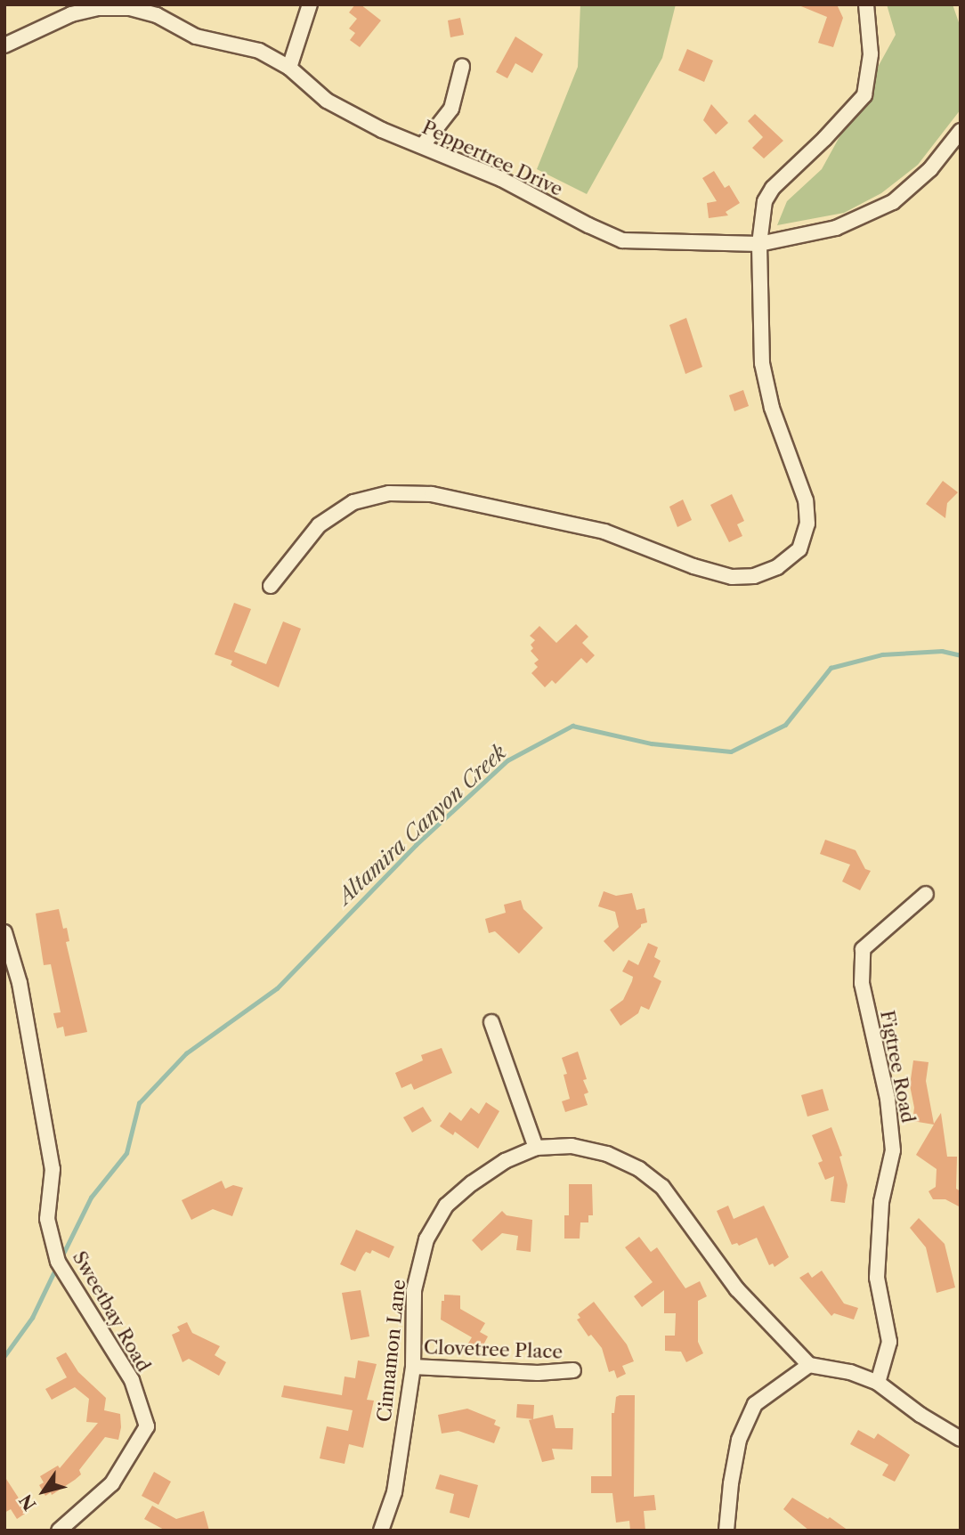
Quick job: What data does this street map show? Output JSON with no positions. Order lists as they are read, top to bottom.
{
  "streets": {
    "street": [
      "Peppertree Drive",
      "Figtree Road",
      "Sweetbay Road",
      "Clovetree Place",
      "Cinnamon Lane"
    ]
  },
  "crossings": [
    ["Clovetree Place", "Cinnamon Lane"]
  ],
  "water": ["Altamira Canyon Creek"],
  "north": "bottom left"
}
